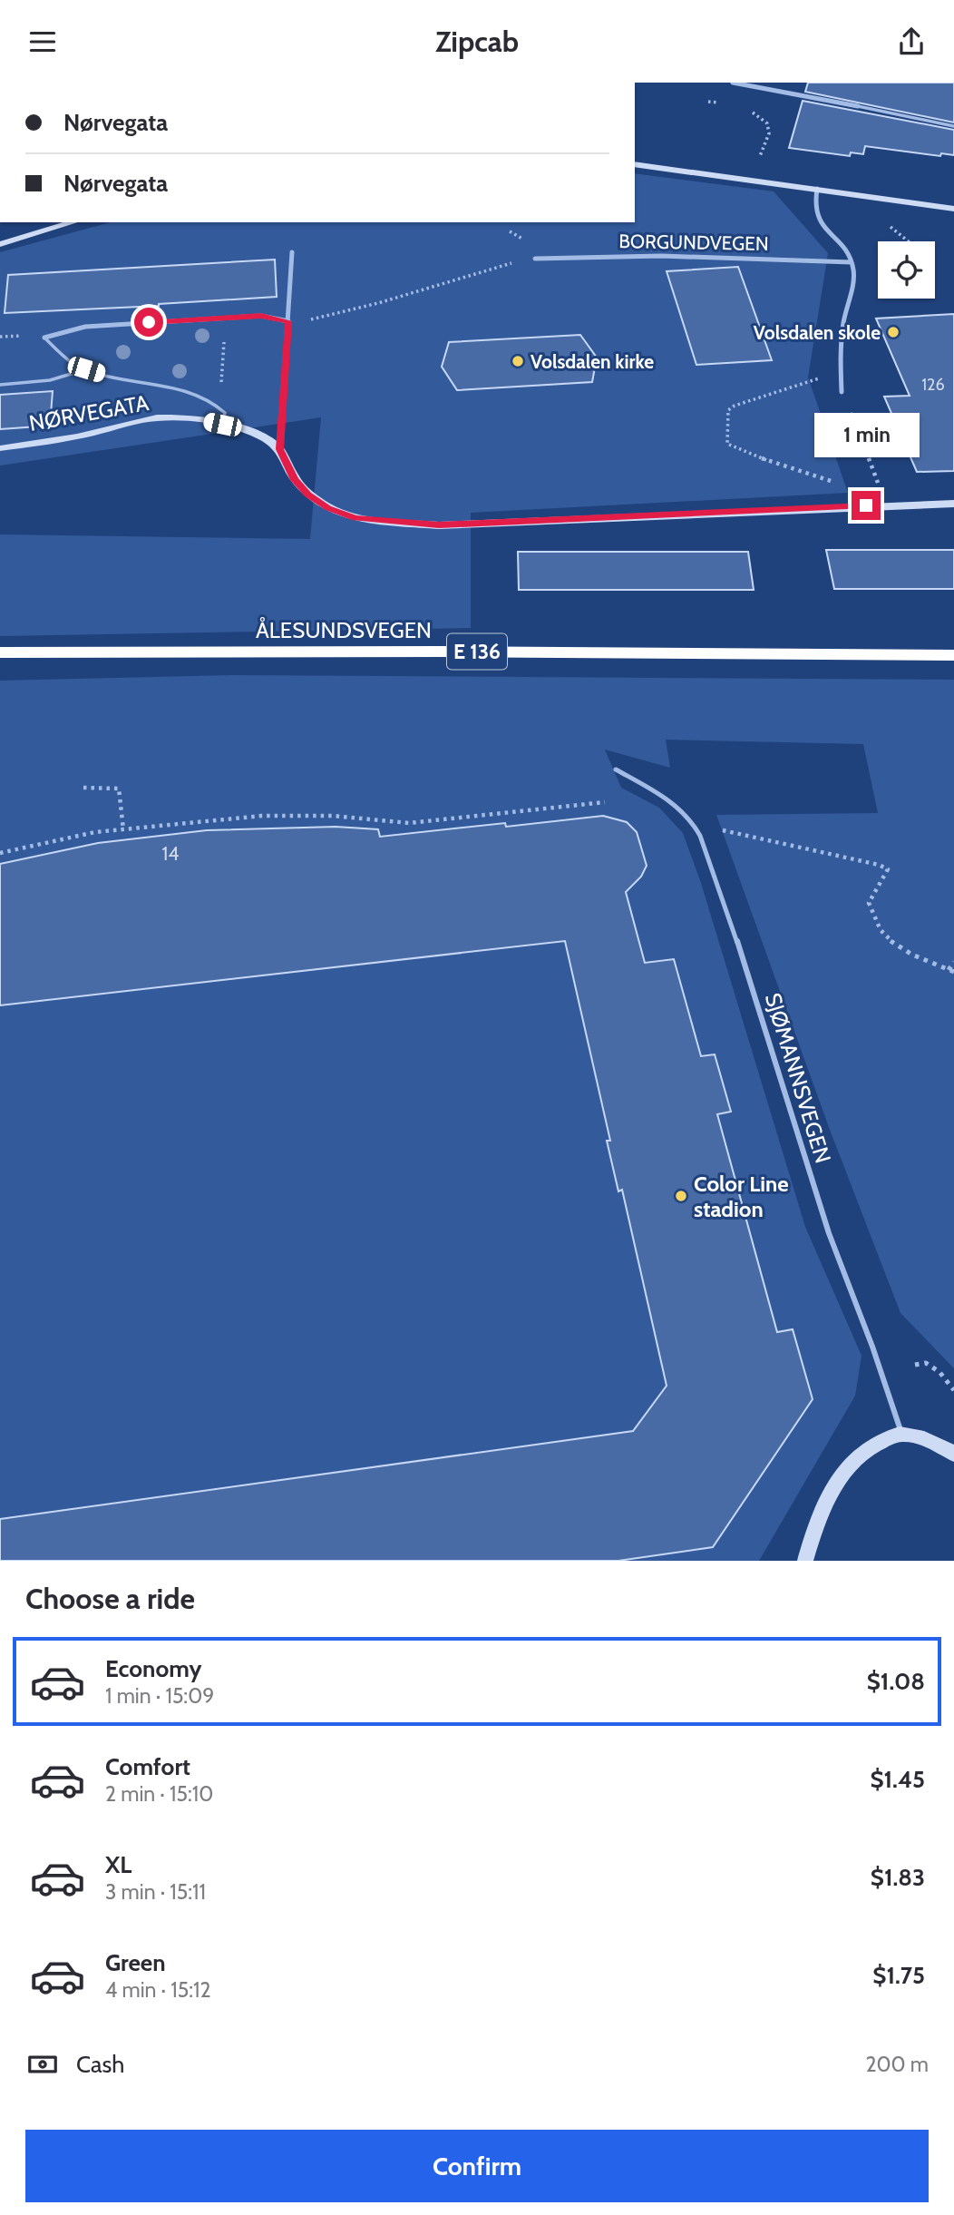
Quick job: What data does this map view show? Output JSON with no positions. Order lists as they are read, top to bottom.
{
  "streets": {
    "highway": ["ÅLESUNDSVEGEN", "E 136"],
    "street": ["BORGUNDVEGEN", "NØRVEGATA"],
    "lane": ["SJØMANNSVEGEN"]
  },
  "places": ["Volsdalen skole", "Volsdalen kirke", "Color Line stadion"],
  "house_numbers": ["126", "14"],
  "page": {
    "header": "Zipcab",
    "banner": ["Nørvegata", "Nørvegata"],
    "bubble": "1 min",
    "heading": "Choose a ride",
    "list": [
      {
        "name": "Economy",
        "note": "1 min · 15:09",
        "value": "$1.08"
      },
      {
        "name": "Comfort",
        "note": "2 min · 15:10",
        "value": "$1.45"
      },
      {
        "name": "XL",
        "note": "3 min · 15:11",
        "value": "$1.83"
      },
      {
        "name": "Green",
        "note": "4 min · 15:12",
        "value": "$1.75"
      }
    ],
    "pay": ["Cash", "200 m"],
    "buttons": "Confirm"
  }
}
